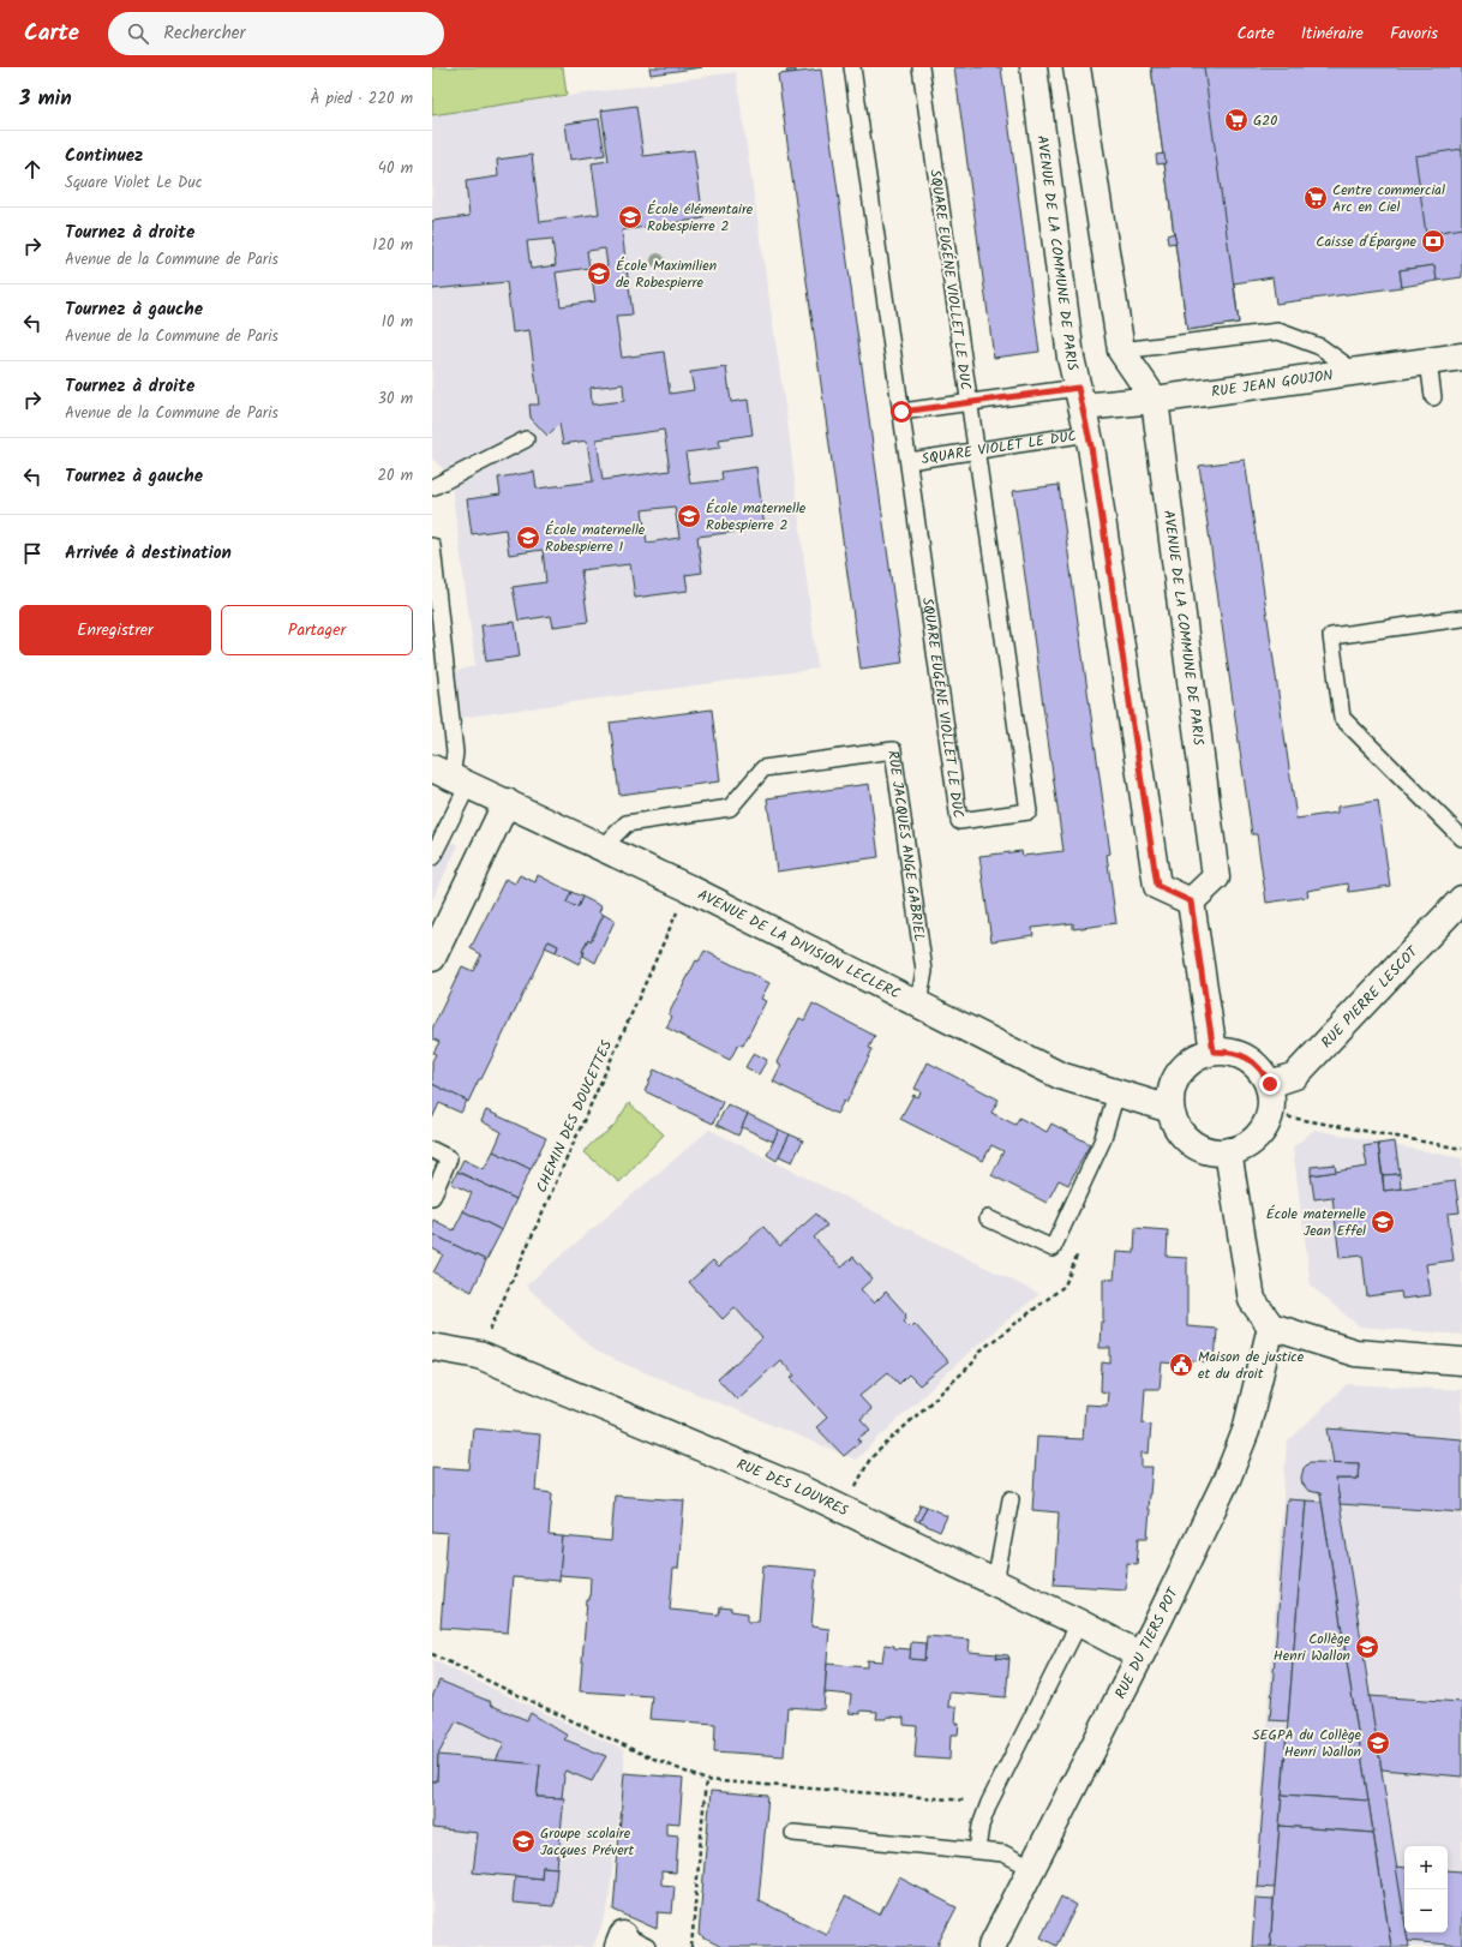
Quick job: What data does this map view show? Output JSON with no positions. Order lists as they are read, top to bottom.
{
  "streets": {
    "street": [
      "AVENUE DE LA COMMUNE DE PARIS",
      "RUE JEAN GOUJON",
      "AVENUE DE LA DIVISION LECLERC",
      "RUE PIERRE LESCOT",
      "RUE DES LOUVRES",
      "RUE DU TIERS POT"
    ],
    "lane": ["SQUARE EUGÉNE VIOLLET LE DUC", "SQUARE VIOLET LE DUC", "RUE JACQUES ANGE GABRIEL"],
    "path": ["CHEMIN DES DOUCETTES"]
  },
  "crossings": [
    ["AVENUE DE LA COMMUNE DE PARIS", "RUE JEAN GOUJON"],
    ["AVENUE DE LA COMMUNE DE PARIS", "SQUARE VIOLET LE DUC"],
    ["SQUARE EUGÉNE VIOLLET LE DUC", "SQUARE VIOLET LE DUC"],
    ["RUE JACQUES ANGE GABRIEL", "AVENUE DE LA DIVISION LECLERC"],
    ["AVENUE DE LA DIVISION LECLERC", "RUE PIERRE LESCOT"],
    ["AVENUE DE LA DIVISION LECLERC", "CHEMIN DES DOUCETTES"],
    ["CHEMIN DES DOUCETTES", "RUE DES LOUVRES"],
    ["RUE DES LOUVRES", "RUE DU TIERS POT"]
  ],
  "places": {
    "supermarket": ["G20", "Centre commercial Arc en Ciel"],
    "school or university": [
      "École élémentaire Robespierre 2",
      "École Maximilien de Robespierre",
      "École maternelle Robespierre 2",
      "École maternelle Robespierre 1",
      "École maternelle Jean Effel",
      "Collège Henri Wallon",
      "SEGPA du Collège Henri Wallon",
      "Groupe scolaire Jacques Prévert"
    ],
    "bank": ["Caisse d'Épargne"],
    "public building": ["Maison de justice et du droit"]
  },
  "page": {
    "header": "Carte",
    "search": "Rechercher",
    "nav": ["Carte", "Itinéraire", "Favoris"],
    "heading": ["3 min", "À pied · 220 m"],
    "list": [
      ["Continuez", "Square Violet Le Duc", "40 m"],
      ["Tournez à droite", "Avenue de la Commune de Paris", "120 m"],
      ["Tournez à gauche", "Avenue de la Commune de Paris", "10 m"],
      ["Tournez à droite", "Avenue de la Commune de Paris", "30 m"],
      ["Tournez à gauche", "20 m"],
      "Arrivée à destination"
    ],
    "buttons": ["Enregistrer", "Partager"],
    "map_buttons": ["+", "−"]
  }
}
